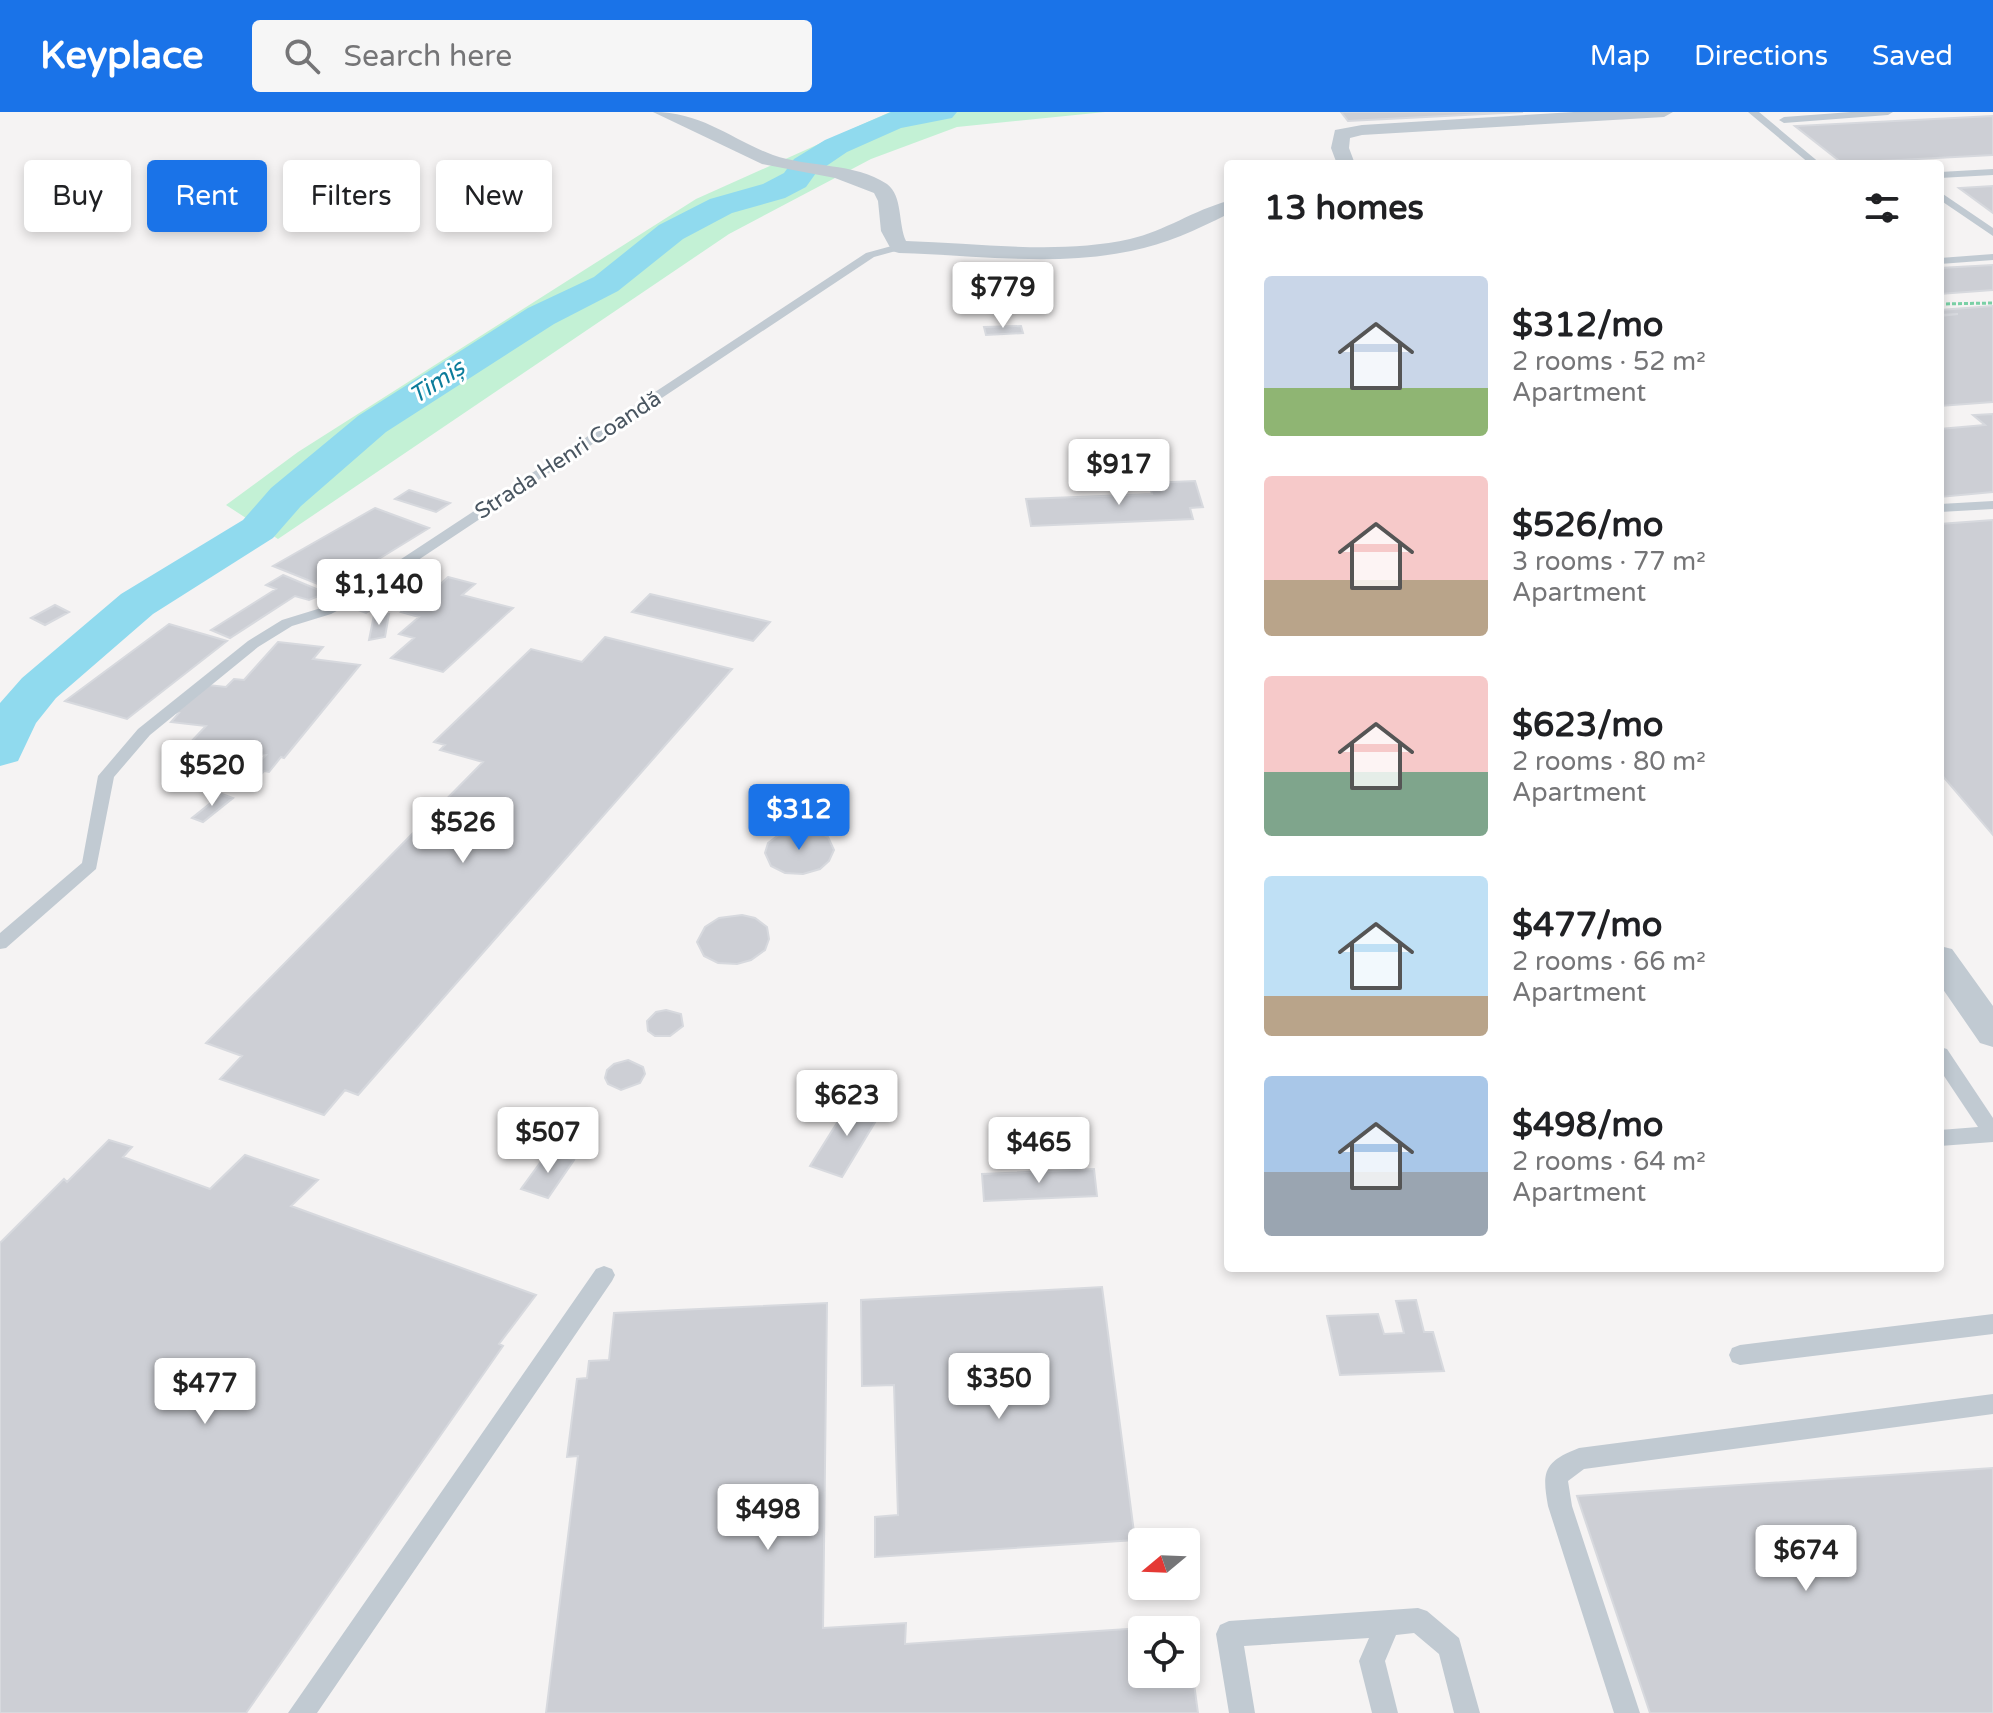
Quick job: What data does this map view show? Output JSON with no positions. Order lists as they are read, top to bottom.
{
  "streets": {
    "street": ["Strada Henri Coandă"]
  },
  "water": ["Timiș"],
  "north": "left",
  "page": {
    "header": "Keyplace",
    "search": "Search here",
    "nav": ["Map", "Directions", "Saved"],
    "chip": [
      "Buy",
      "Rent",
      "Filters",
      "New"
    ],
    "heading": "13 homes",
    "list": [
      {
        "name": "$312/mo",
        "note": "2 rooms · 52 m² · Apartment"
      },
      {
        "name": "$526/mo",
        "note": "3 rooms · 77 m² · Apartment"
      },
      {
        "name": "$623/mo",
        "note": "2 rooms · 80 m² · Apartment"
      },
      {
        "name": "$477/mo",
        "note": "2 rooms · 66 m² · Apartment"
      },
      {
        "name": "$498/mo",
        "note": "2 rooms · 64 m² · Apartment"
      }
    ],
    "price": [
      "$779",
      "$917",
      "$1,140",
      "$520",
      "$312",
      "$526",
      "$623",
      "$507",
      "$465",
      "$350",
      "$477",
      "$498",
      "$674"
    ]
  }
}
